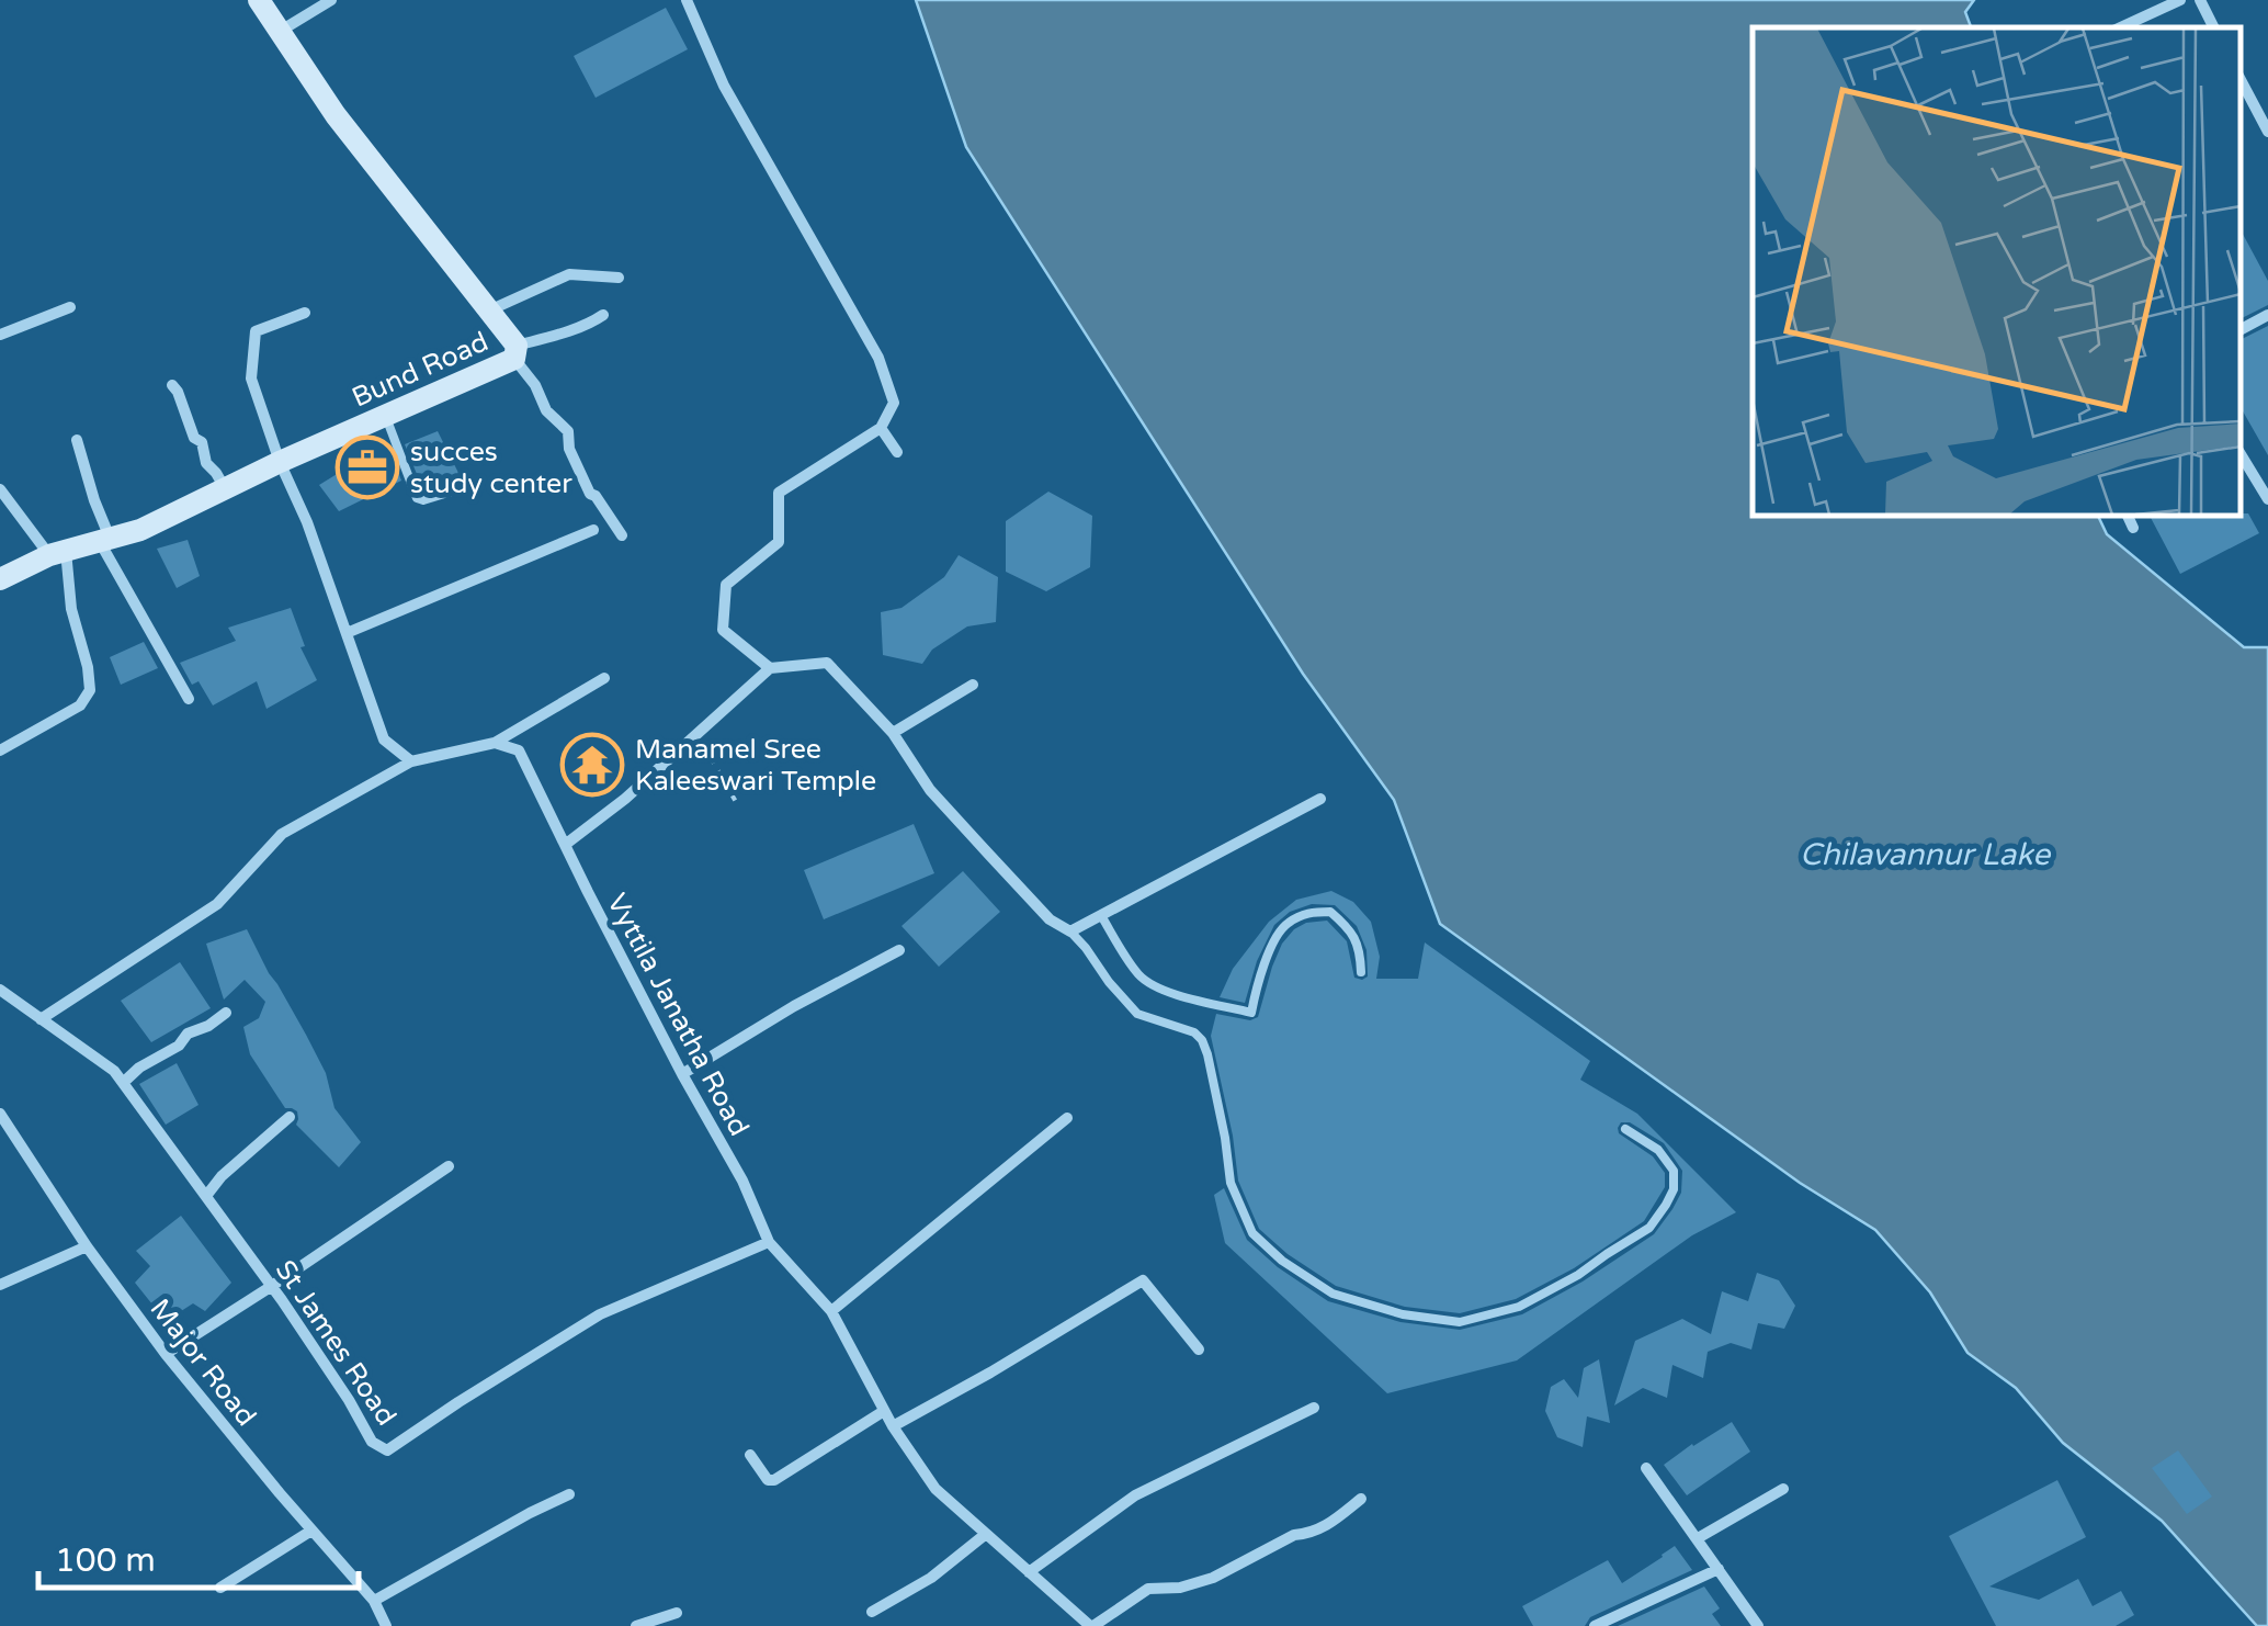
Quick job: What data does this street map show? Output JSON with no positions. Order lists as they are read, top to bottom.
{
  "streets": {
    "street": [
      "Bund Road",
      "Vyttila Janatha Road",
      "St James Road",
      "Major Road"
    ]
  },
  "crossings": [
    ["Vyttila Janatha Road", "St James Road"]
  ],
  "water": ["Chilavannur Lake"],
  "places": {
    "office": ["succes study center"],
    "temple": ["Manamel Sree Kaleeswari Temple"]
  },
  "scale_bar": "100 m"
}
